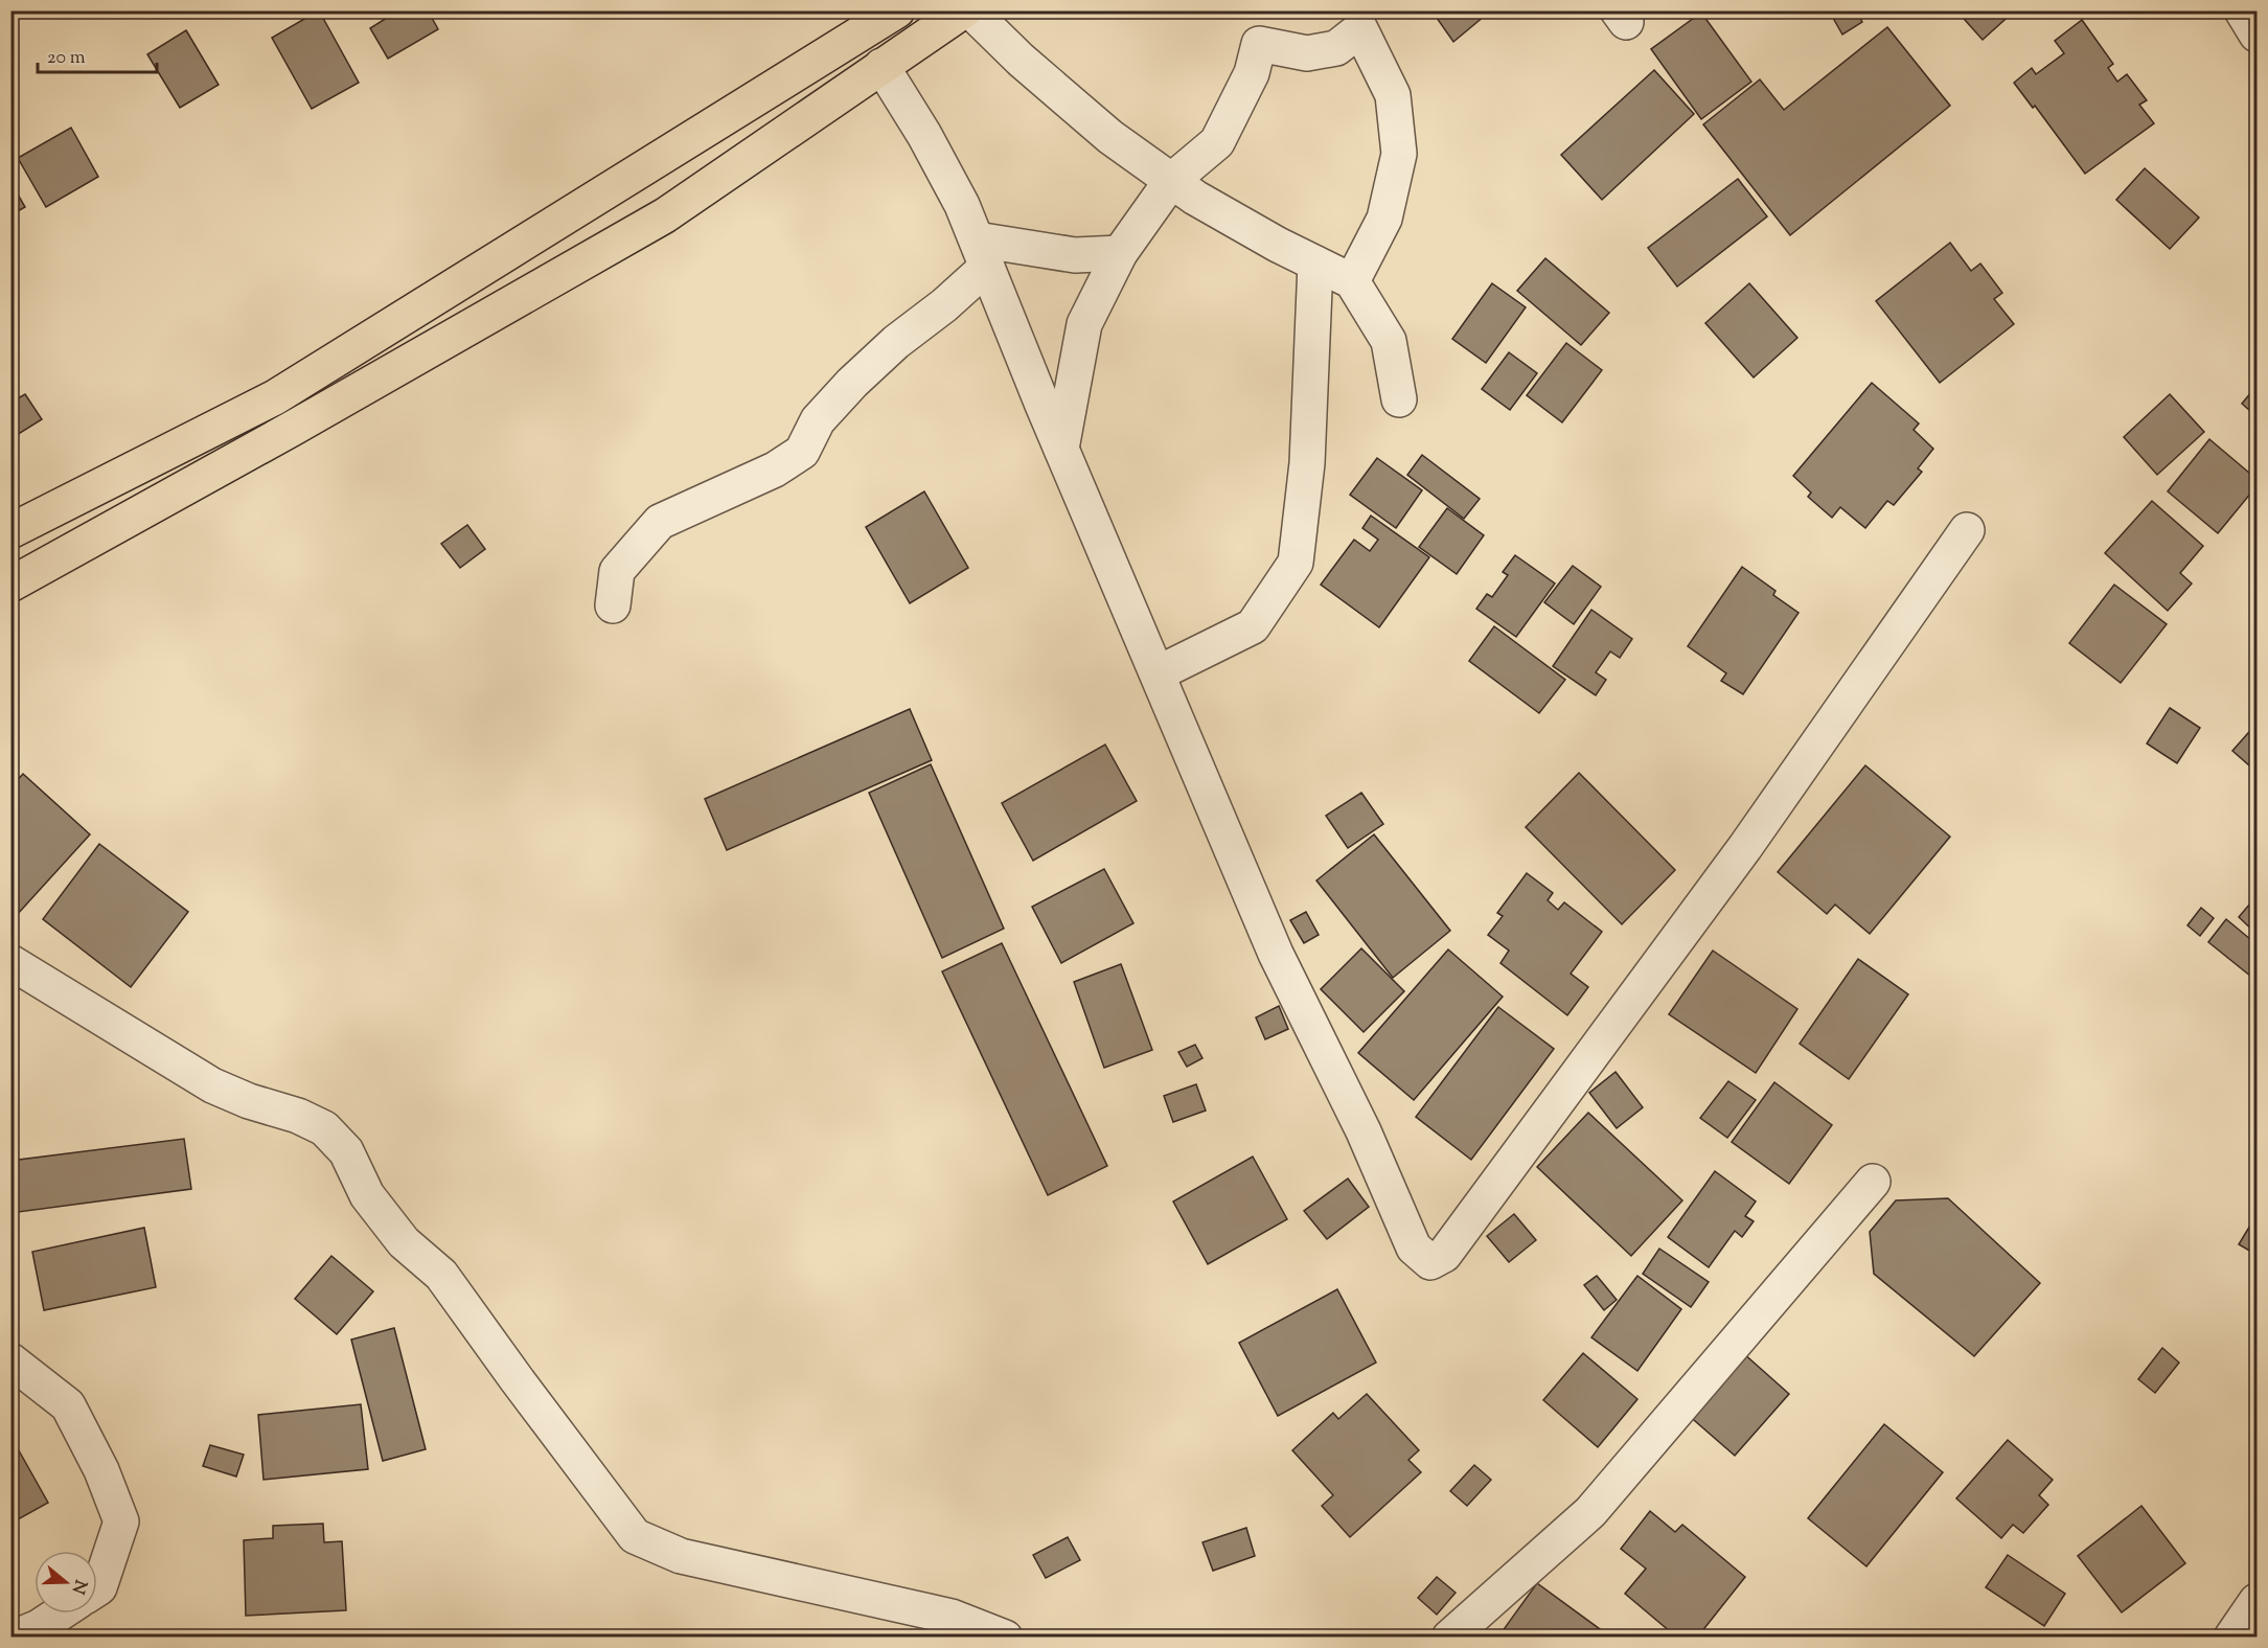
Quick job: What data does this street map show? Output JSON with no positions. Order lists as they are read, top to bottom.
{
  "scale_bar": "20 m",
  "north": "right"
}
